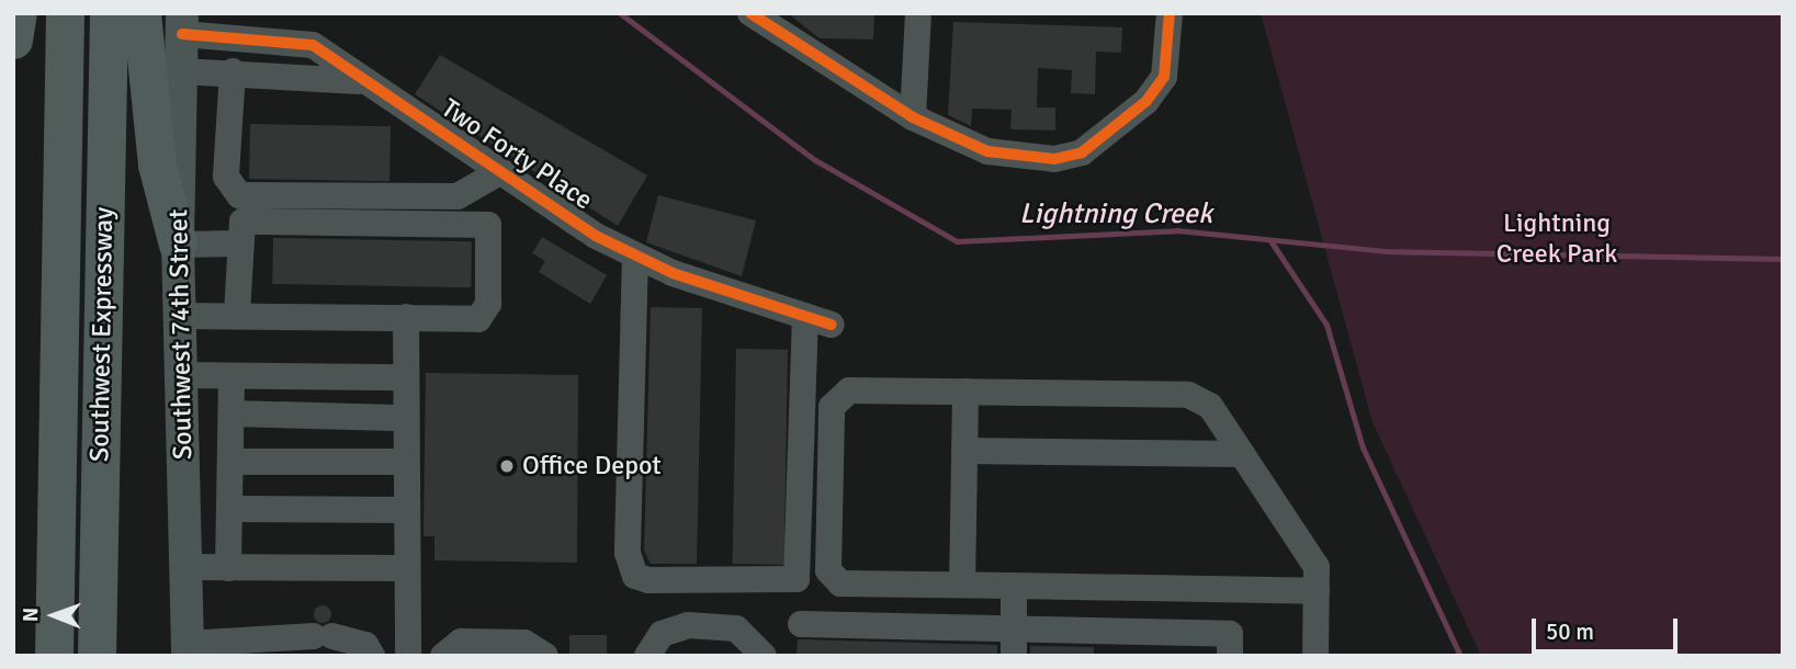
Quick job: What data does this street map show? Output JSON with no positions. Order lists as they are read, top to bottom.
{
  "streets": {
    "highway": ["Southwest Expressway"],
    "main road": ["Southwest 74th Street"],
    "street": ["Two Forty Place"]
  },
  "crossings": [
    ["Two Forty Place", "Southwest 74th Street"]
  ],
  "water": ["Lightning Creek"],
  "parks": ["Lightning Creek Park"],
  "places": ["Office Depot"],
  "scale_bar": "50 m",
  "north": "left"
}
